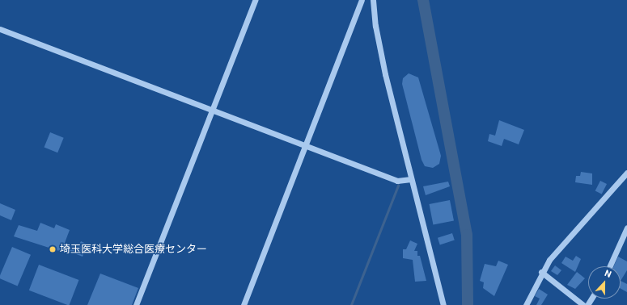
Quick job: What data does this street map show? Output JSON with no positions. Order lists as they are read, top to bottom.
{
  "places": ["埼玉医科大学総合医療センター"],
  "north": "top"
}
